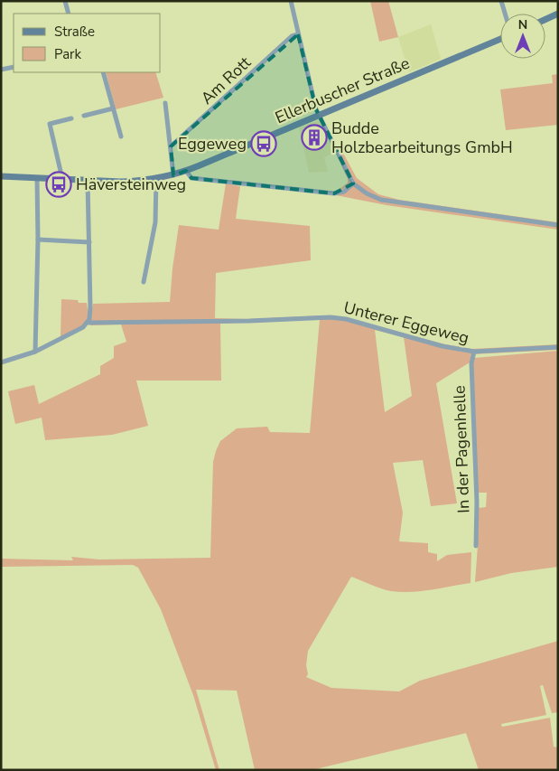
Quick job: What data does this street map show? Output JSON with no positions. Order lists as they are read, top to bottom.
{
  "streets": {
    "main road": ["Ellerbuscher Straße"],
    "street": ["Am Rott", "Unterer Eggeweg", "In der Pagenhelle"]
  },
  "crossings": [
    ["Unterer Eggeweg", "In der Pagenhelle"]
  ],
  "places": {
    "building": ["Budde Holzbearbeitungs GmbH"],
    "bus stop": ["Eggeweg", "Häversteinweg"]
  },
  "legend": ["Straße", "Park"],
  "north": "top"
}
